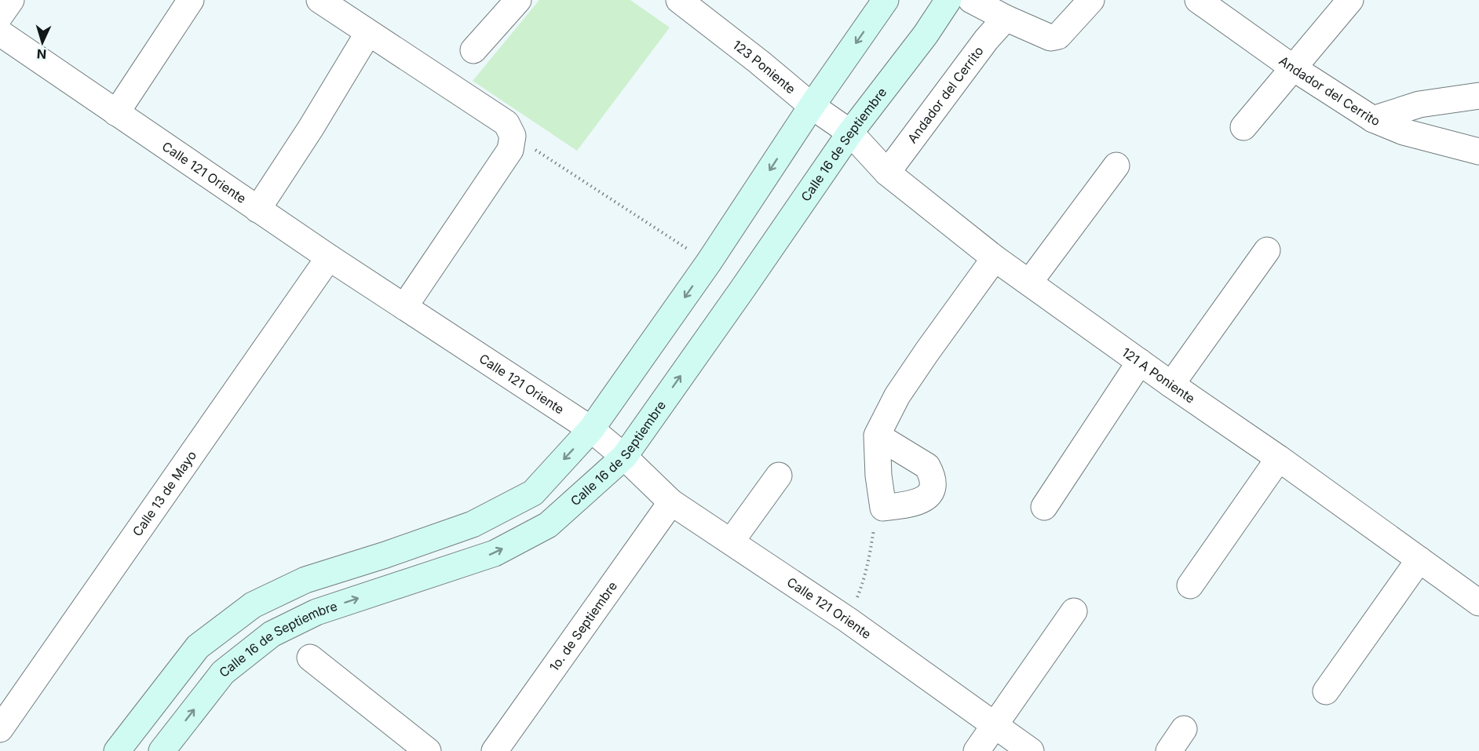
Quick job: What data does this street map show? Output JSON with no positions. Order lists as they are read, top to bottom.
{
  "streets": {
    "main road": ["Calle 16 de Septiembre"],
    "street": [
      "123 Poniente",
      "Andador del Cerrito",
      "Calle 121 Oriente",
      "121 A Poniente",
      "Calle 13 de Mayo",
      "1o. de Septiembre"
    ]
  },
  "crossings": [
    ["123 Poniente", "Calle 16 de Septiembre"],
    ["123 Poniente", "121 A Poniente"],
    ["Andador del Cerrito", "121 A Poniente"],
    ["Calle 16 de Septiembre", "Calle 121 Oriente"],
    ["Calle 16 de Septiembre", "121 A Poniente"],
    ["Calle 121 Oriente", "Calle 13 de Mayo"],
    ["Calle 121 Oriente", "1o. de Septiembre"]
  ],
  "north": "bottom"
}
